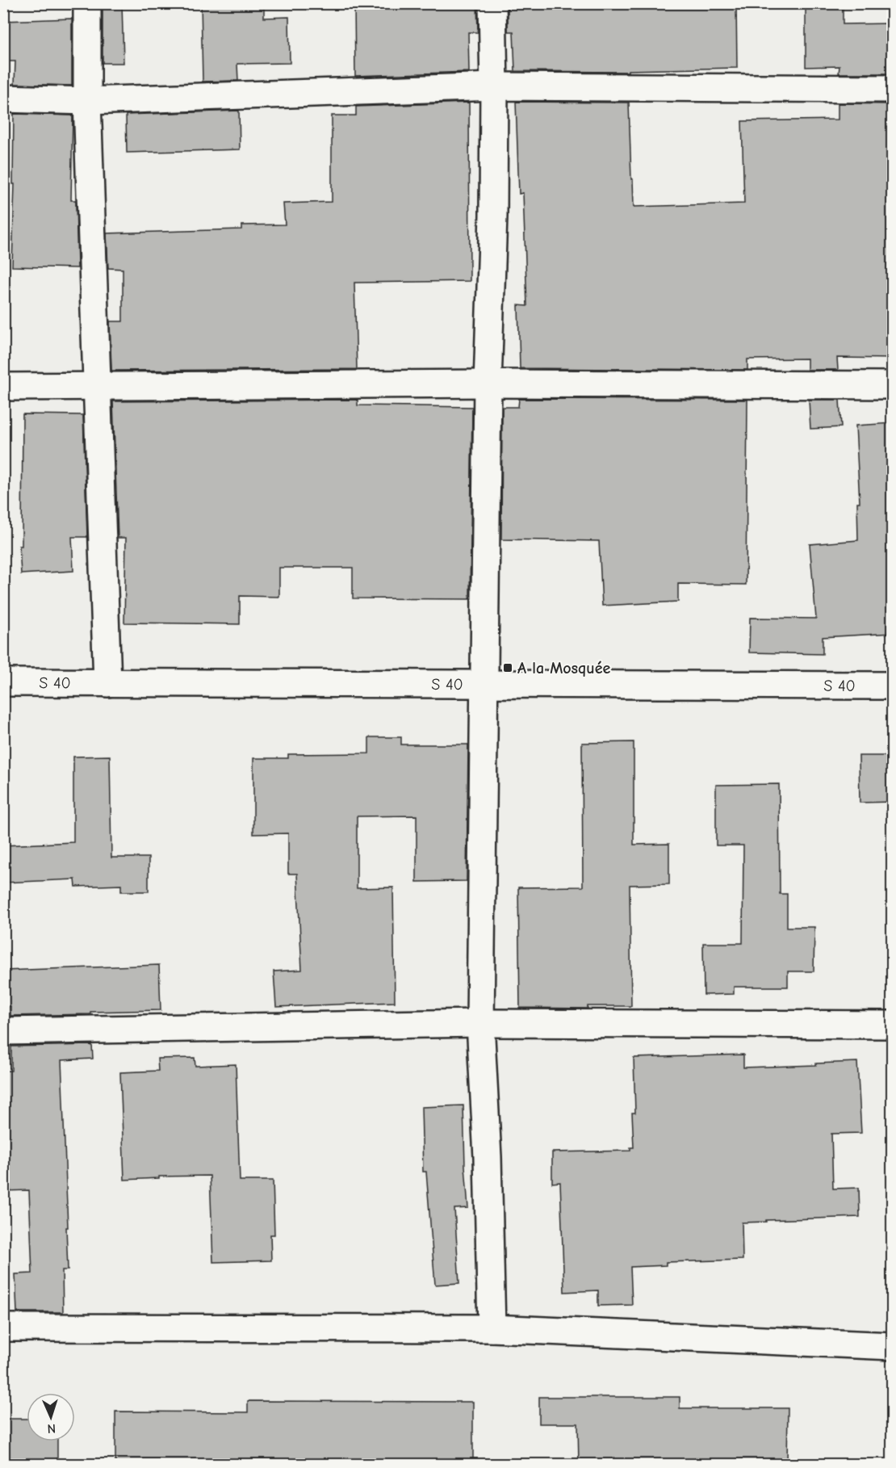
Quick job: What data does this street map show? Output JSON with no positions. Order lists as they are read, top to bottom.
{
  "streets": {
    "street": ["S 40"]
  },
  "places": {
    "transit": ["A la Mosquée"]
  },
  "north": "bottom"
}
